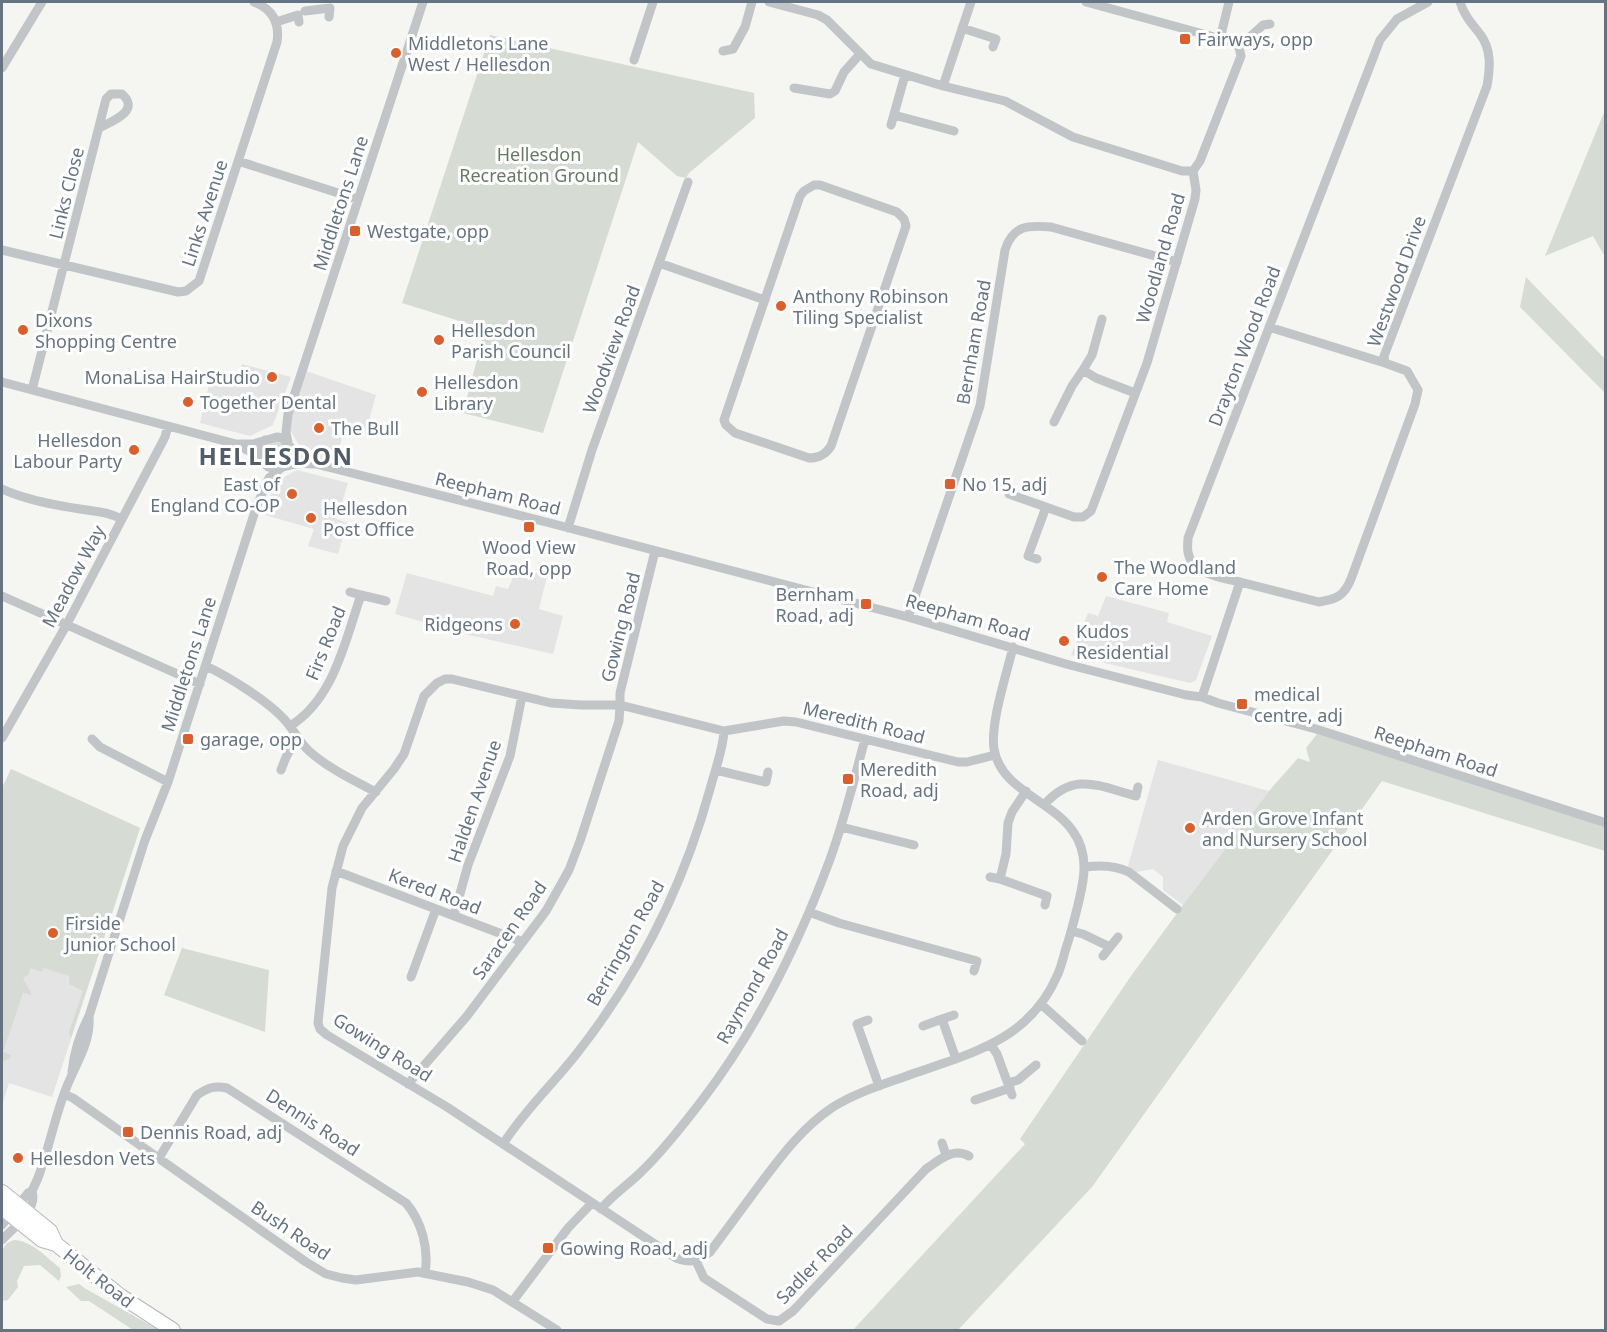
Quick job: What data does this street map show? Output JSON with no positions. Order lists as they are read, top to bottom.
{
  "streets": {
    "highway": ["Holt Road"],
    "street": [
      "Links Close",
      "Middletons Lane",
      "Links Avenue",
      "Woodland Road",
      "Westwood Drive",
      "Bernham Road",
      "Drayton Wood Road",
      "Woodview Road",
      "Reepham Road",
      "Meadow Way",
      "Gowing Road",
      "Firs Road",
      "Meredith Road",
      "Halden Avenue",
      "Kered Road",
      "Saracen Road",
      "Berrington Road",
      "Raymond Road",
      "Dennis Road",
      "Bush Road",
      "Sadler Road"
    ]
  },
  "crossings": [
    ["Links Close", "Links Avenue"],
    ["Links Close", "Reepham Road"],
    ["Middletons Lane", "Reepham Road"],
    ["Middletons Lane", "Bush Road"],
    ["Middletons Lane", "Holt Road"],
    ["Woodland Road", "Bernham Road"],
    ["Westwood Drive", "Drayton Wood Road"],
    ["Bernham Road", "Reepham Road"],
    ["Woodview Road", "Reepham Road"],
    ["Reepham Road", "Meadow Way"],
    ["Reepham Road", "Gowing Road"],
    ["Gowing Road", "Meredith Road"],
    ["Gowing Road", "Halden Avenue"],
    ["Gowing Road", "Kered Road"],
    ["Gowing Road", "Saracen Road"],
    ["Gowing Road", "Berrington Road"],
    ["Gowing Road", "Raymond Road"],
    ["Gowing Road", "Sadler Road"],
    ["Meredith Road", "Saracen Road"],
    ["Meredith Road", "Berrington Road"],
    ["Meredith Road", "Raymond Road"],
    ["Halden Avenue", "Kered Road"],
    ["Kered Road", "Saracen Road"],
    ["Dennis Road", "Bush Road"]
  ],
  "districts": ["HELLESDON"],
  "parks": ["Hellesdon Recreation Ground"],
  "places": {
    "transit": [
      "Fairways, opp",
      "Westgate, opp",
      "No 15, adj",
      "Wood View Road, opp",
      "Bernham Road, adj",
      "medical centre, adj",
      "garage, opp",
      "Meredith Road, adj",
      "Dennis Road, adj",
      "Gowing Road, adj"
    ],
    "other": [
      "Middletons Lane West / Hellesdon",
      "Anthony Robinson Tiling Specialist",
      "Dixons Shopping Centre",
      "Hellesdon Parish Council",
      "MonaLisa HairStudio",
      "Hellesdon Library",
      "Together Dental",
      "The Bull",
      "Hellesdon Labour Party",
      "East of England CO-OP",
      "Hellesdon Post Office",
      "The Woodland Care Home",
      "Ridgeons",
      "Kudos Residential",
      "Arden Grove Infant and Nursery School",
      "Firside Junior School",
      "Hellesdon Vets"
    ]
  }
}
